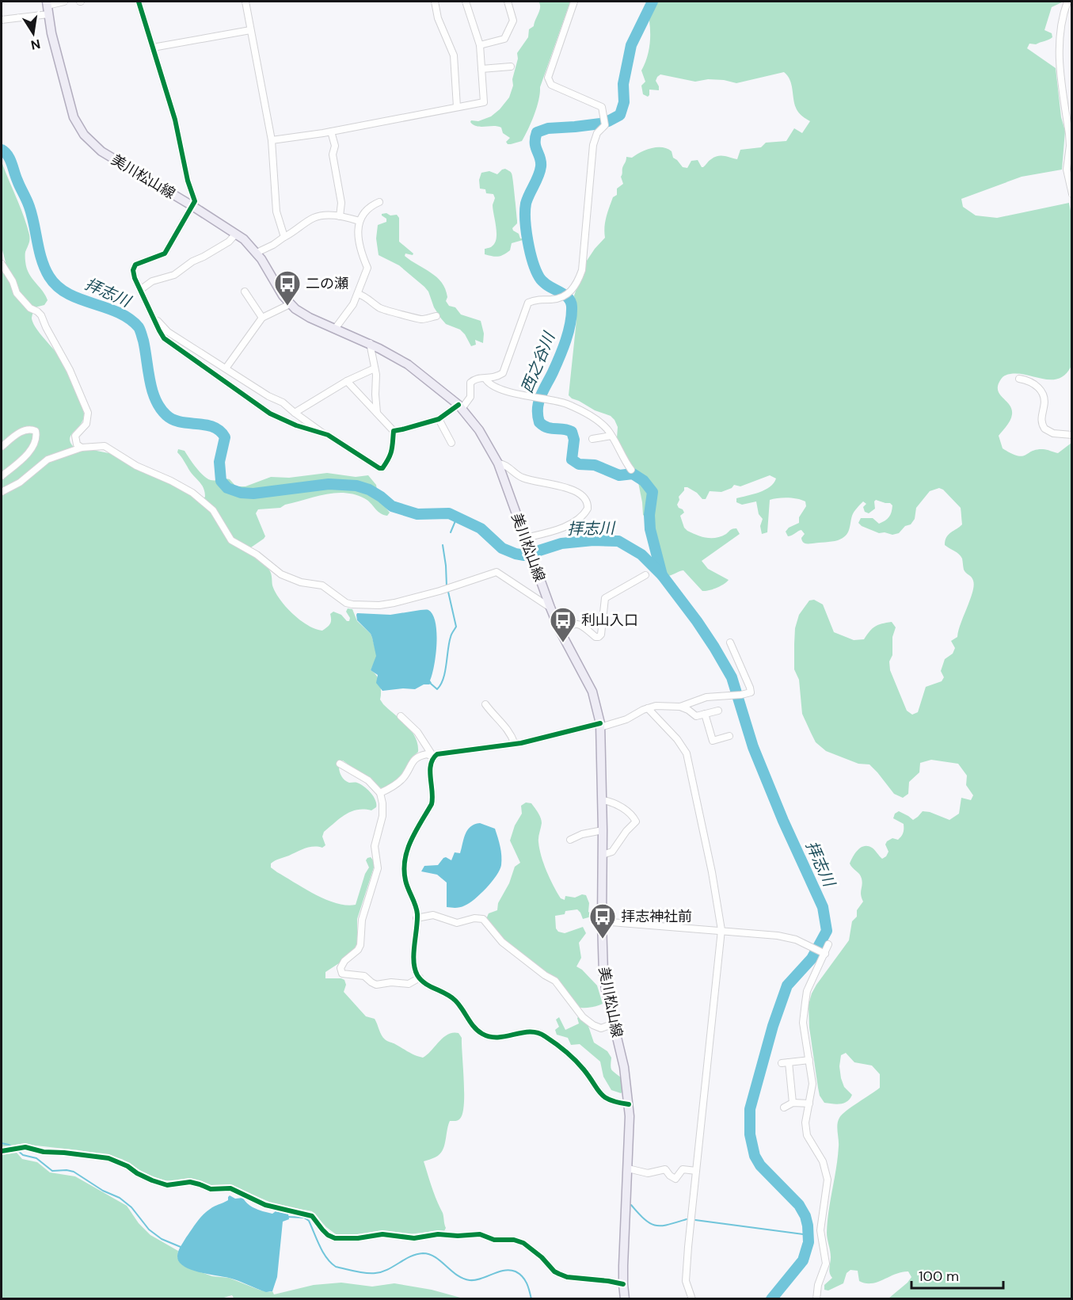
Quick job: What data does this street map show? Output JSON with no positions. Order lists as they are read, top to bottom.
{
  "streets": {
    "main road": ["美川松山線"]
  },
  "water": ["拝志川", "西之谷川"],
  "places": {
    "bus stop": ["二の瀬", "利山入口", "拝志神社前"]
  },
  "scale_bar": "100 m",
  "north": "bottom"
}
